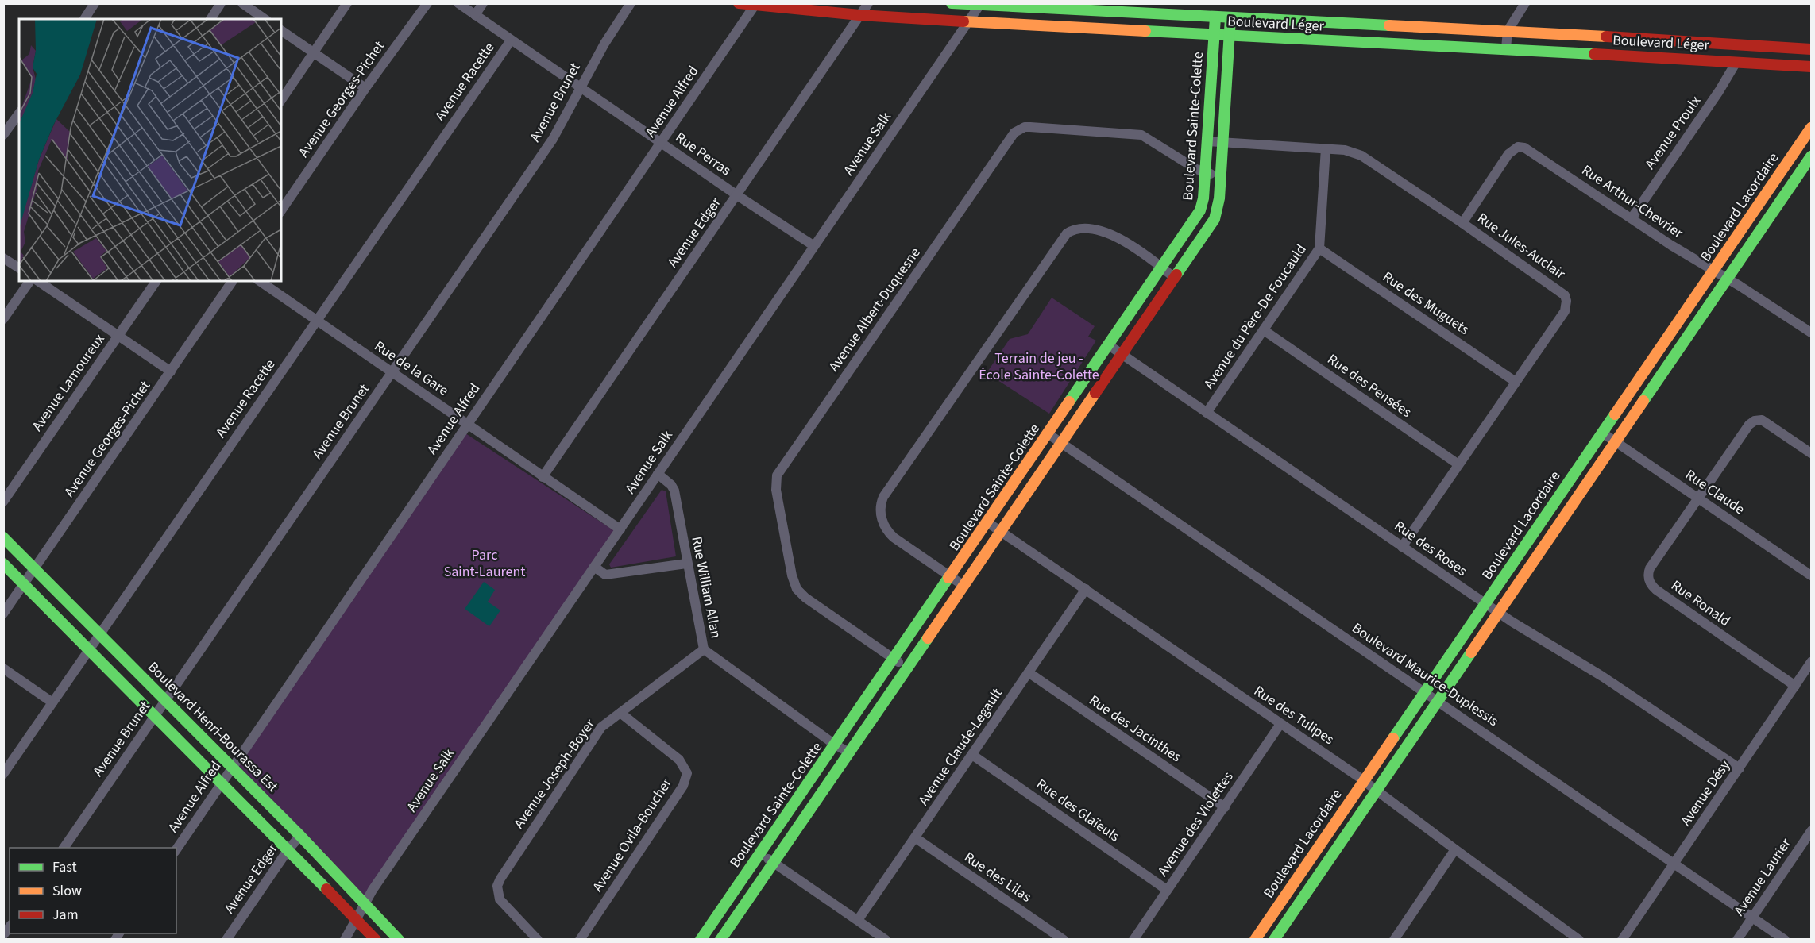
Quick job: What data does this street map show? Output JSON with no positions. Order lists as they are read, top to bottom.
{
  "streets": {
    "main road": [
      "Boulevard Léger",
      "Boulevard Sainte-Colette",
      "Boulevard Lacordaire",
      "Boulevard Henri-Bourassa Est"
    ],
    "street": [
      "Avenue Racette",
      "Avenue Georges-Pichet",
      "Avenue Alfred",
      "Avenue Brunet",
      "Avenue Proulx",
      "Avenue Salk",
      "Rue Perras",
      "Rue Arthur-Chevrier",
      "Avenue Edger",
      "Rue Jules-Auclair",
      "Rue des Muguets",
      "Avenue Albert-Duquesne",
      "Avenue du Père-De Foucauld",
      "Rue de la Gare",
      "Avenue Lamoureux",
      "Rue des Pensées",
      "Rue Claude",
      "Rue des Roses",
      "Rue William Allan",
      "Rue Ronald",
      "Boulevard Maurice-Duplessis",
      "Rue des Tulipes",
      "Rue des Jacinthes",
      "Avenue Claude-Legault",
      "Avenue Joseph-Boyer",
      "Avenue Désy",
      "Rue des Glaïeuls",
      "Avenue des Violettes",
      "Avenue Ovila-Boucher",
      "Rue des Lilas",
      "Avenue Laurier"
    ]
  },
  "crossings": [
    ["Boulevard Léger", "Avenue Alfred"],
    ["Boulevard Léger", "Boulevard Sainte-Colette"],
    ["Boulevard Léger", "Avenue Proulx"],
    ["Boulevard Léger", "Avenue Salk"],
    ["Boulevard Léger", "Avenue Edger"],
    ["Avenue Racette", "Rue Perras"],
    ["Avenue Racette", "Rue de la Gare"],
    ["Avenue Racette", "Boulevard Henri-Bourassa Est"],
    ["Avenue Georges-Pichet", "Boulevard Henri-Bourassa Est"],
    ["Avenue Alfred", "Rue Perras"],
    ["Avenue Alfred", "Rue de la Gare"],
    ["Avenue Alfred", "Boulevard Henri-Bourassa Est"],
    ["Avenue Brunet", "Rue Perras"],
    ["Avenue Brunet", "Rue de la Gare"],
    ["Avenue Brunet", "Boulevard Henri-Bourassa Est"],
    ["Boulevard Sainte-Colette", "Rue Jules-Auclair"],
    ["Boulevard Sainte-Colette", "Avenue Albert-Duquesne"],
    ["Boulevard Sainte-Colette", "Rue des Roses"],
    ["Boulevard Sainte-Colette", "Rue William Allan"],
    ["Boulevard Sainte-Colette", "Boulevard Maurice-Duplessis"],
    ["Boulevard Sainte-Colette", "Rue des Tulipes"],
    ["Avenue Proulx", "Rue Arthur-Chevrier"],
    ["Avenue Salk", "Rue Perras"],
    ["Avenue Salk", "Rue de la Gare"],
    ["Avenue Salk", "Rue William Allan"],
    ["Avenue Salk", "Boulevard Henri-Bourassa Est"],
    ["Rue Perras", "Avenue Edger"],
    ["Rue Arthur-Chevrier", "Boulevard Lacordaire"],
    ["Rue Arthur-Chevrier", "Rue Jules-Auclair"],
    ["Boulevard Lacordaire", "Rue Claude"],
    ["Boulevard Lacordaire", "Rue des Roses"],
    ["Boulevard Lacordaire", "Boulevard Maurice-Duplessis"],
    ["Boulevard Lacordaire", "Rue des Tulipes"],
    ["Avenue Edger", "Rue de la Gare"],
    ["Avenue Edger", "Boulevard Henri-Bourassa Est"],
    ["Rue Jules-Auclair", "Rue des Muguets"],
    ["Rue Jules-Auclair", "Avenue du Père-De Foucauld"],
    ["Rue Jules-Auclair", "Rue des Pensées"],
    ["Rue Jules-Auclair", "Rue des Roses"],
    ["Rue des Muguets", "Avenue du Père-De Foucauld"],
    ["Avenue du Père-De Foucauld", "Rue des Pensées"],
    ["Avenue du Père-De Foucauld", "Rue des Roses"],
    ["Rue Claude", "Rue Ronald"],
    ["Rue des Roses", "Avenue Désy"],
    ["Rue William Allan", "Avenue Joseph-Boyer"],
    ["Rue Ronald", "Avenue Désy"],
    ["Boulevard Maurice-Duplessis", "Avenue Désy"],
    ["Boulevard Maurice-Duplessis", "Avenue Laurier"],
    ["Rue des Tulipes", "Avenue Claude-Legault"],
    ["Rue des Tulipes", "Avenue des Violettes"],
    ["Rue des Jacinthes", "Avenue Claude-Legault"],
    ["Rue des Jacinthes", "Avenue des Violettes"],
    ["Avenue Claude-Legault", "Rue des Glaïeuls"],
    ["Avenue Claude-Legault", "Rue des Lilas"],
    ["Avenue Joseph-Boyer", "Avenue Ovila-Boucher"],
    ["Rue des Glaïeuls", "Avenue des Violettes"]
  ],
  "parks": ["Terrain de jeu - École Sainte-Colette", "Parc Saint-Laurent"],
  "legend": ["Fast", "Slow", "Jam"]
}
